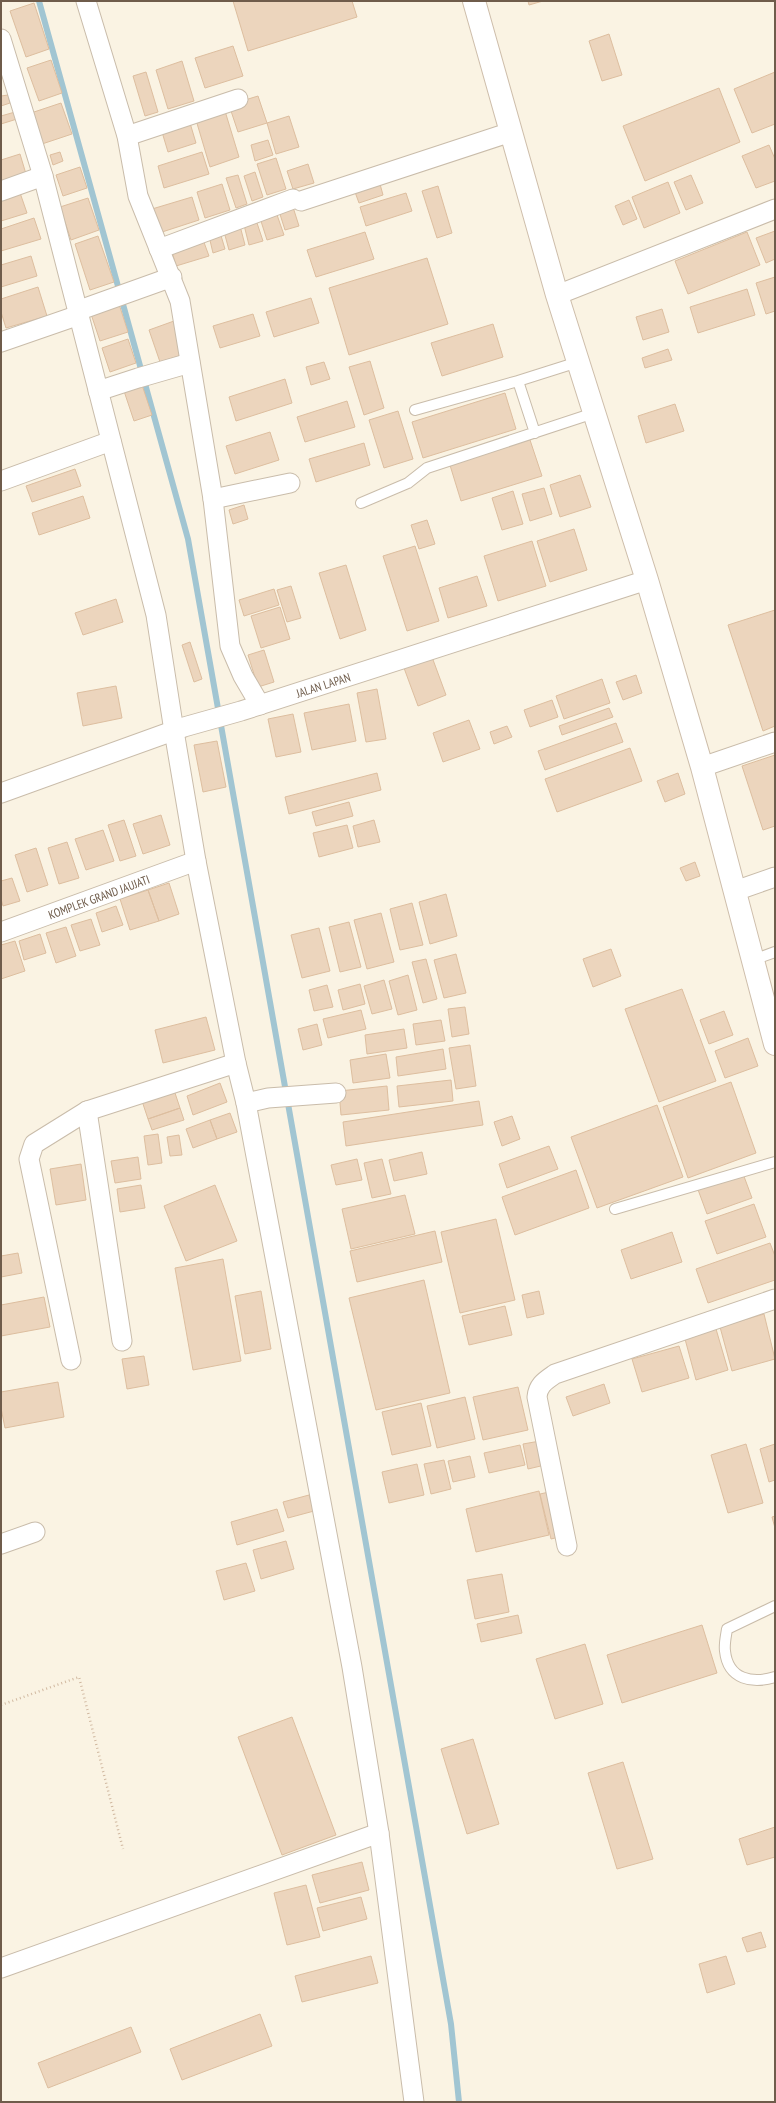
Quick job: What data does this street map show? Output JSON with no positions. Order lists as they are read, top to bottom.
{
  "streets": {
    "street": ["JALAN LAPAN", "KOMPLEK GRAND JAUJATI"]
  }
}
